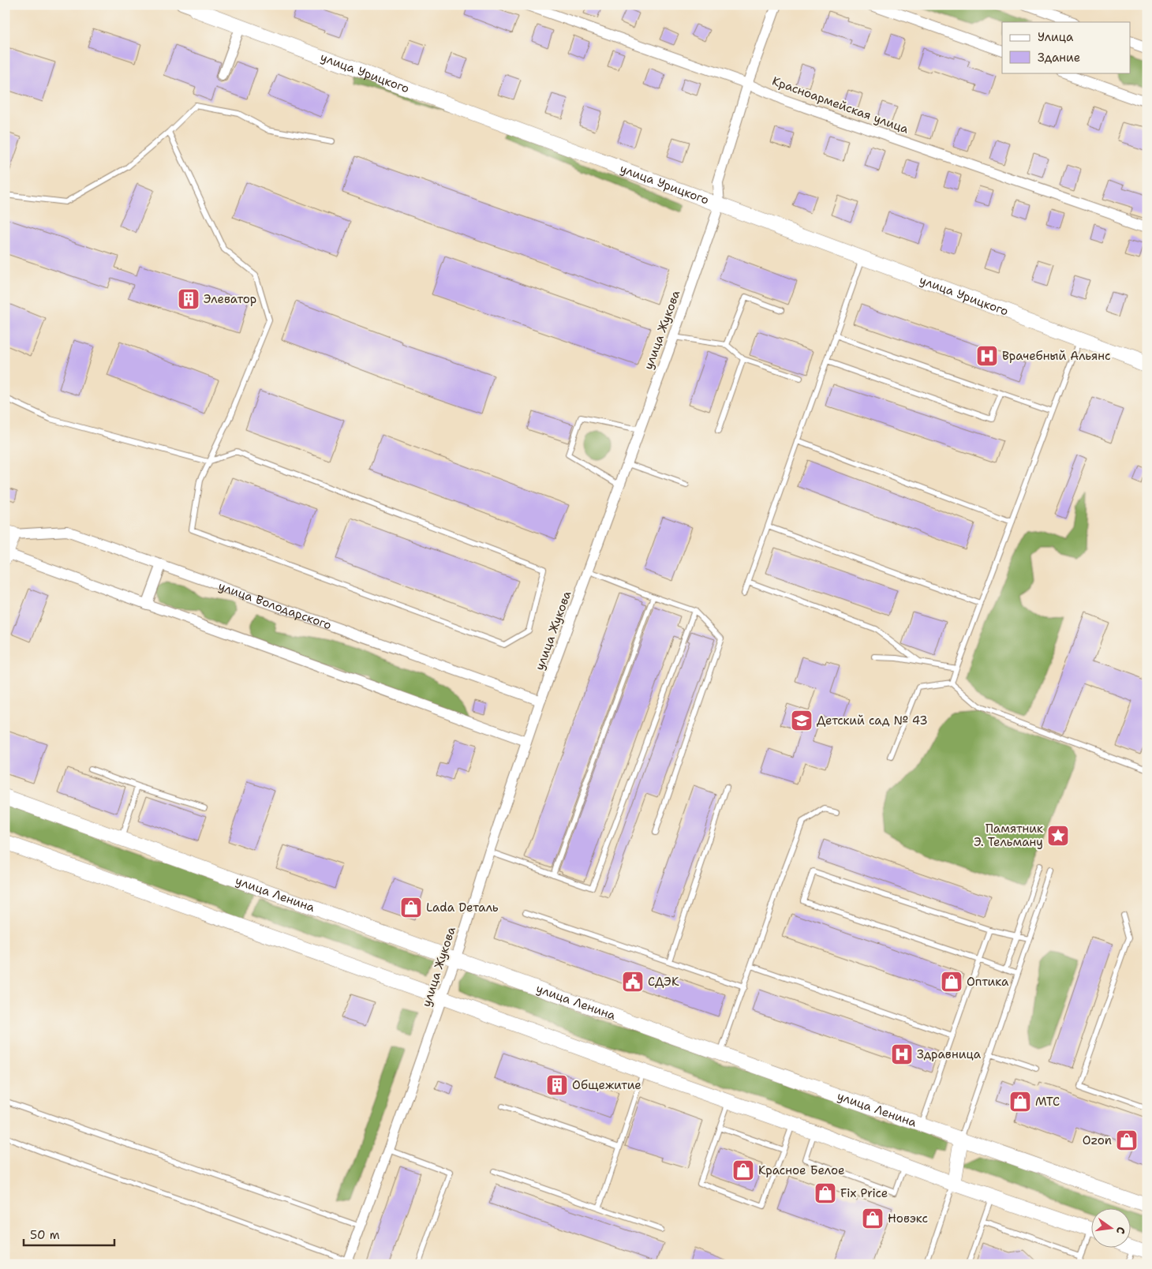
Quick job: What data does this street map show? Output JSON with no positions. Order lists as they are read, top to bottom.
{
  "streets": {
    "street": [
      "улица Урицкого",
      "Красноармейская улица",
      "улица Жукова",
      "улица Володарского",
      "улица Ленина"
    ]
  },
  "crossings": [
    ["улица Урицкого", "улица Жукова"],
    ["Красноармейская улица", "улица Жукова"],
    ["улица Жукова", "улица Володарского"],
    ["улица Жукова", "улица Ленина"]
  ],
  "places": {
    "building": ["Элеватор", "Общежитие"],
    "hospital": ["Врачебный Альянс", "Здравница"],
    "school or university": ["Детский сад № 43"],
    "place": ["Памятник Э. Тельману"],
    "shop": [
      "Lada Dеталь",
      "Оптика",
      "МТС",
      "Ozon",
      "Красное Белое",
      "Fix Price",
      "Новэкс"
    ],
    "public building": ["СДЭК"]
  },
  "legend": ["Улица", "Здание"],
  "scale_bar": "50 m",
  "north": "right"
}
